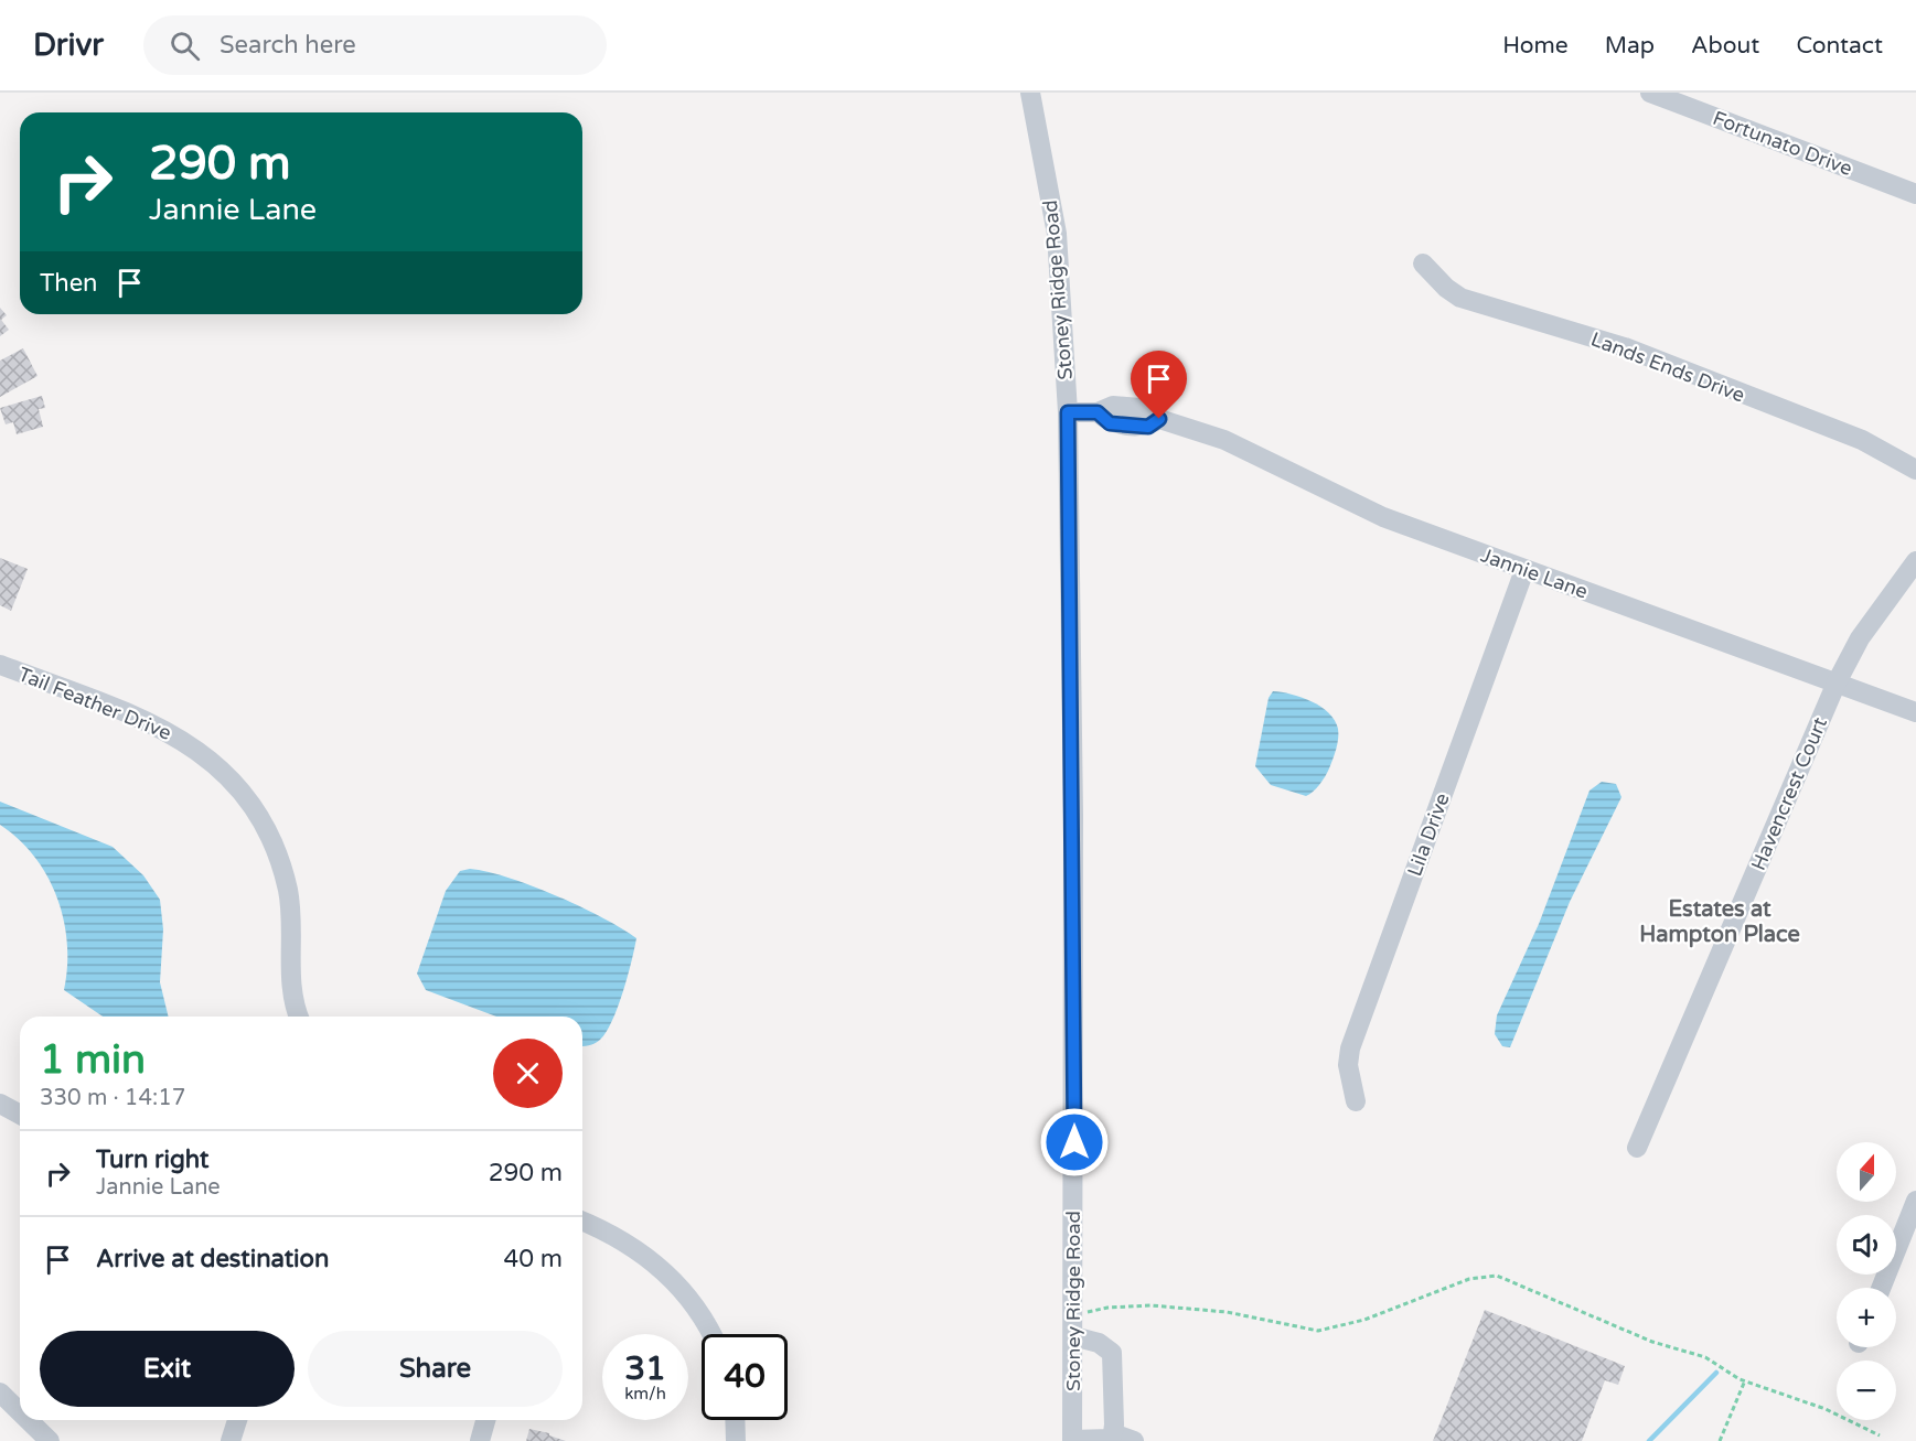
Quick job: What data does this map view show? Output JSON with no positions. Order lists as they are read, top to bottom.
{
  "streets": {
    "street": [
      "Fortunato Drive",
      "Stoney Ridge Road",
      "Lands Ends Drive",
      "Jannie Lane",
      "Tail Feather Drive",
      "Havencrest Court",
      "Lila Drive"
    ]
  },
  "crossings": [
    ["Stoney Ridge Road", "Jannie Lane"],
    ["Jannie Lane", "Havencrest Court"],
    ["Jannie Lane", "Lila Drive"]
  ],
  "districts": ["Estates at Hampton Place"],
  "north": "top",
  "page": {
    "header": "Drivr",
    "search": "Search here",
    "nav": [
      "Home",
      "Map",
      "About",
      "Contact"
    ],
    "turn": ["290 m", "Jannie Lane"],
    "then": "Then",
    "heading": ["1 min", "330 m · 14:17"],
    "list": [
      {
        "name": "Turn right",
        "note": "Jannie Lane",
        "value": "290 m"
      },
      {
        "name": "Arrive at destination",
        "value": "40 m"
      }
    ],
    "map_buttons": ["+", "−"],
    "buttons": ["Exit", "Share"],
    "speed": "31 km/h",
    "limit": "40"
  }
}
